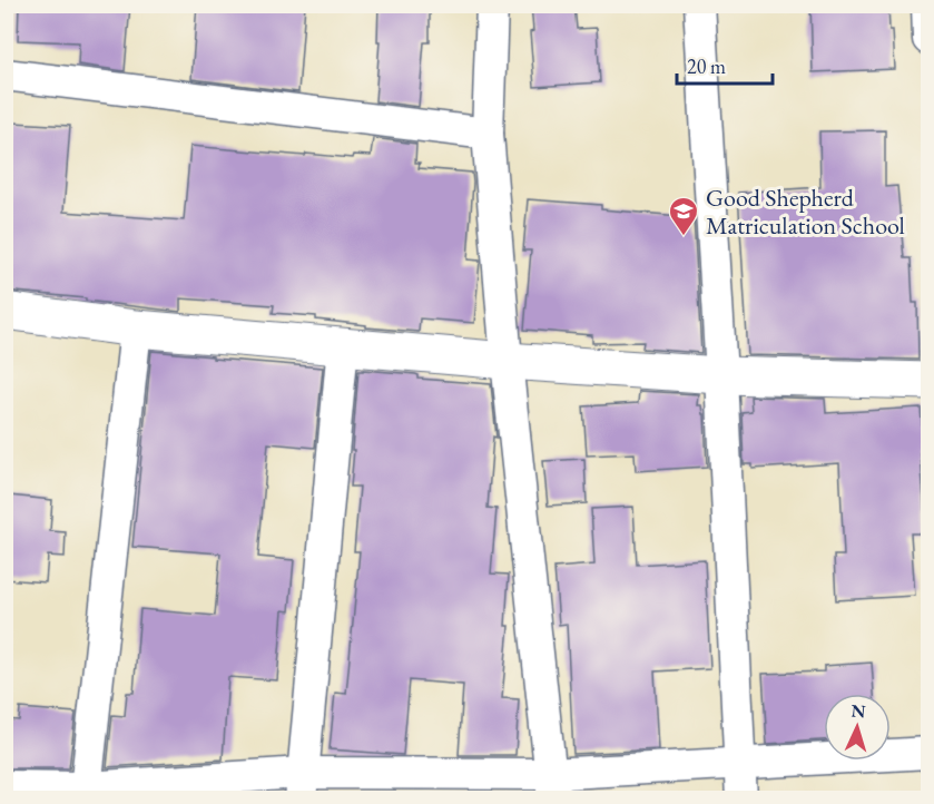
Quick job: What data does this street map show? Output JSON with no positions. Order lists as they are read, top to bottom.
{
  "places": {
    "school or university": ["Good Shepherd Matriculation School"]
  },
  "scale_bar": "20 m",
  "north": "top"
}
